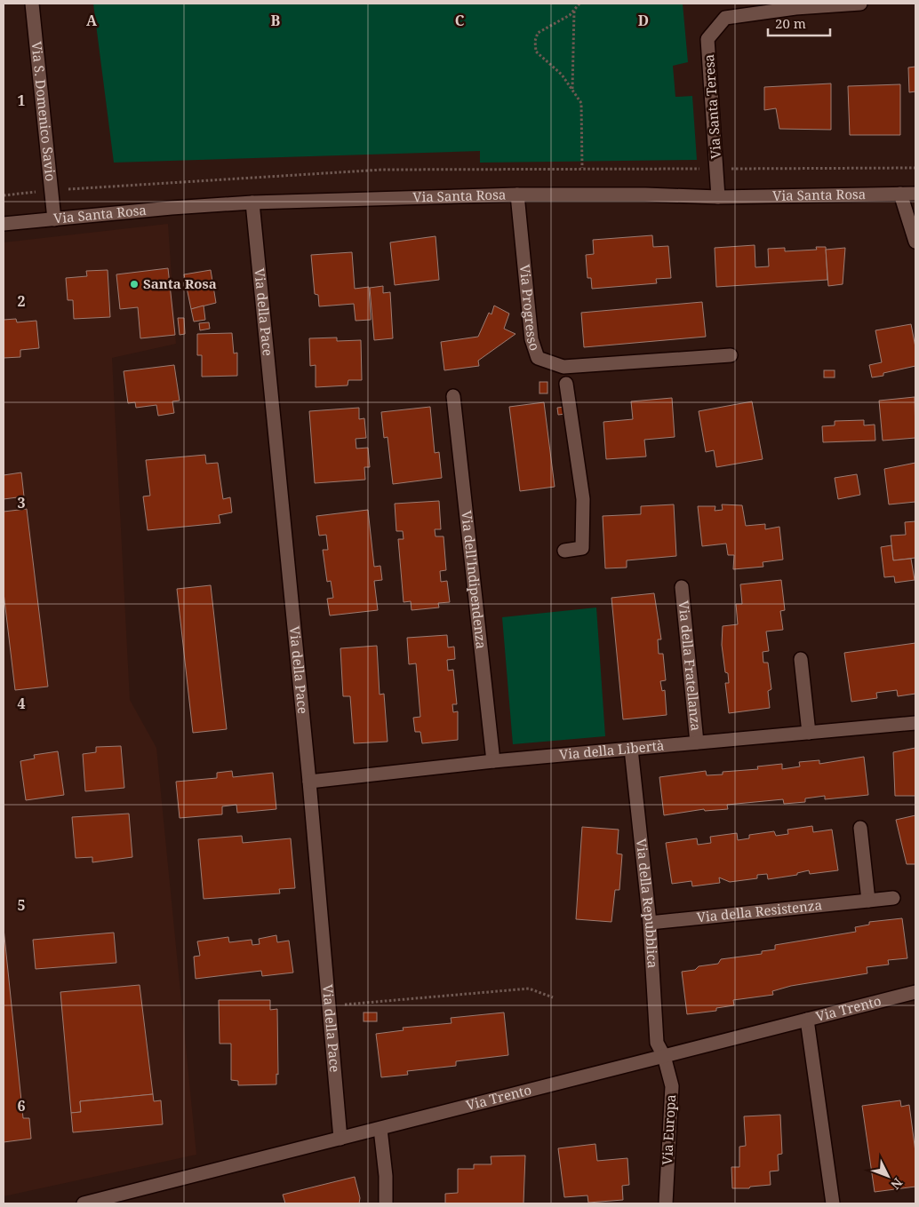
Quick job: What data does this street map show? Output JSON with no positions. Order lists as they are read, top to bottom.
{
  "streets": {
    "street": [
      "Via Santa Teresa",
      "Via S. Domenico Savio",
      "Via Santa Rosa",
      "Via Progresso",
      "Via della Pace",
      "Via dell'Indipendenza",
      "Via della Fratellanza",
      "Via della Libertà",
      "Via della Repubblica",
      "Via della Resistenza",
      "Via Trento",
      "Via Europa"
    ]
  },
  "crossings": [
    ["Via Santa Teresa", "Via Santa Rosa"],
    ["Via S. Domenico Savio", "Via Santa Rosa"],
    ["Via Santa Rosa", "Via Progresso"],
    ["Via Santa Rosa", "Via della Pace"],
    ["Via della Pace", "Via della Libertà"],
    ["Via della Pace", "Via Trento"],
    ["Via dell'Indipendenza", "Via della Libertà"],
    ["Via della Fratellanza", "Via della Libertà"],
    ["Via della Libertà", "Via della Repubblica"],
    ["Via della Repubblica", "Via della Resistenza"],
    ["Via della Repubblica", "Via Trento"],
    ["Via della Repubblica", "Via Europa"],
    ["Via Trento", "Via Europa"]
  ],
  "places": ["Santa Rosa"],
  "scale_bar": "20 m",
  "north": "bottom right",
  "grid": {
    "columns": [
      "A",
      "B",
      "C",
      "D"
    ],
    "rows": [
      "1",
      "2",
      "3",
      "4",
      "5",
      "6"
    ]
  }
}
